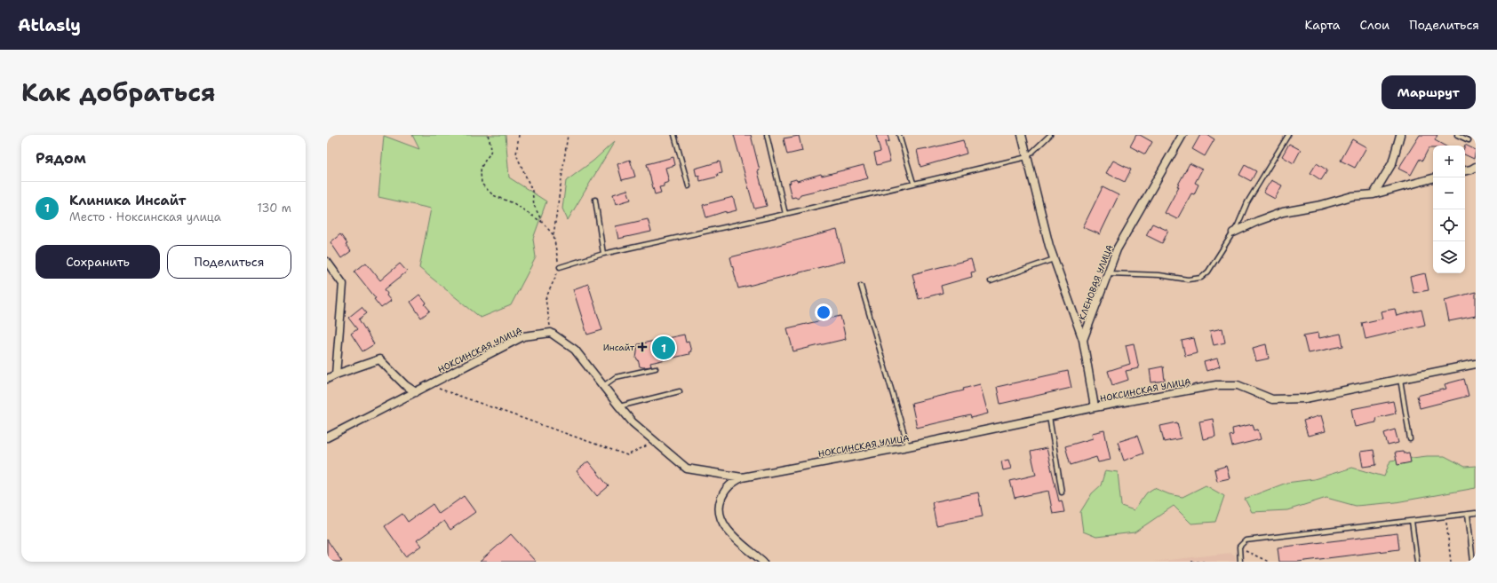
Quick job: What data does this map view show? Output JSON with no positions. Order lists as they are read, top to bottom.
{
  "streets": {
    "street": ["КЛЕНОВАЯ УЛИЦА", "НОКСИНСКАЯ УЛИЦА"]
  },
  "places": {
    "health": ["Инсайт"]
  },
  "page": {
    "header": "Atlasly",
    "nav": ["Карта", "Слои", "Поделиться"],
    "title": "Как добраться",
    "buttons": [
      "Маршрут",
      ["Сохранить", "Поделиться"]
    ],
    "heading": "Рядом",
    "map_buttons": ["+", "−"],
    "list": [
      {
        "mark": "1",
        "name": "Клиника Инсайт",
        "note": "Место · Ноксинская улица",
        "value": "130 m"
      }
    ],
    "pins": "1"
  }
}
